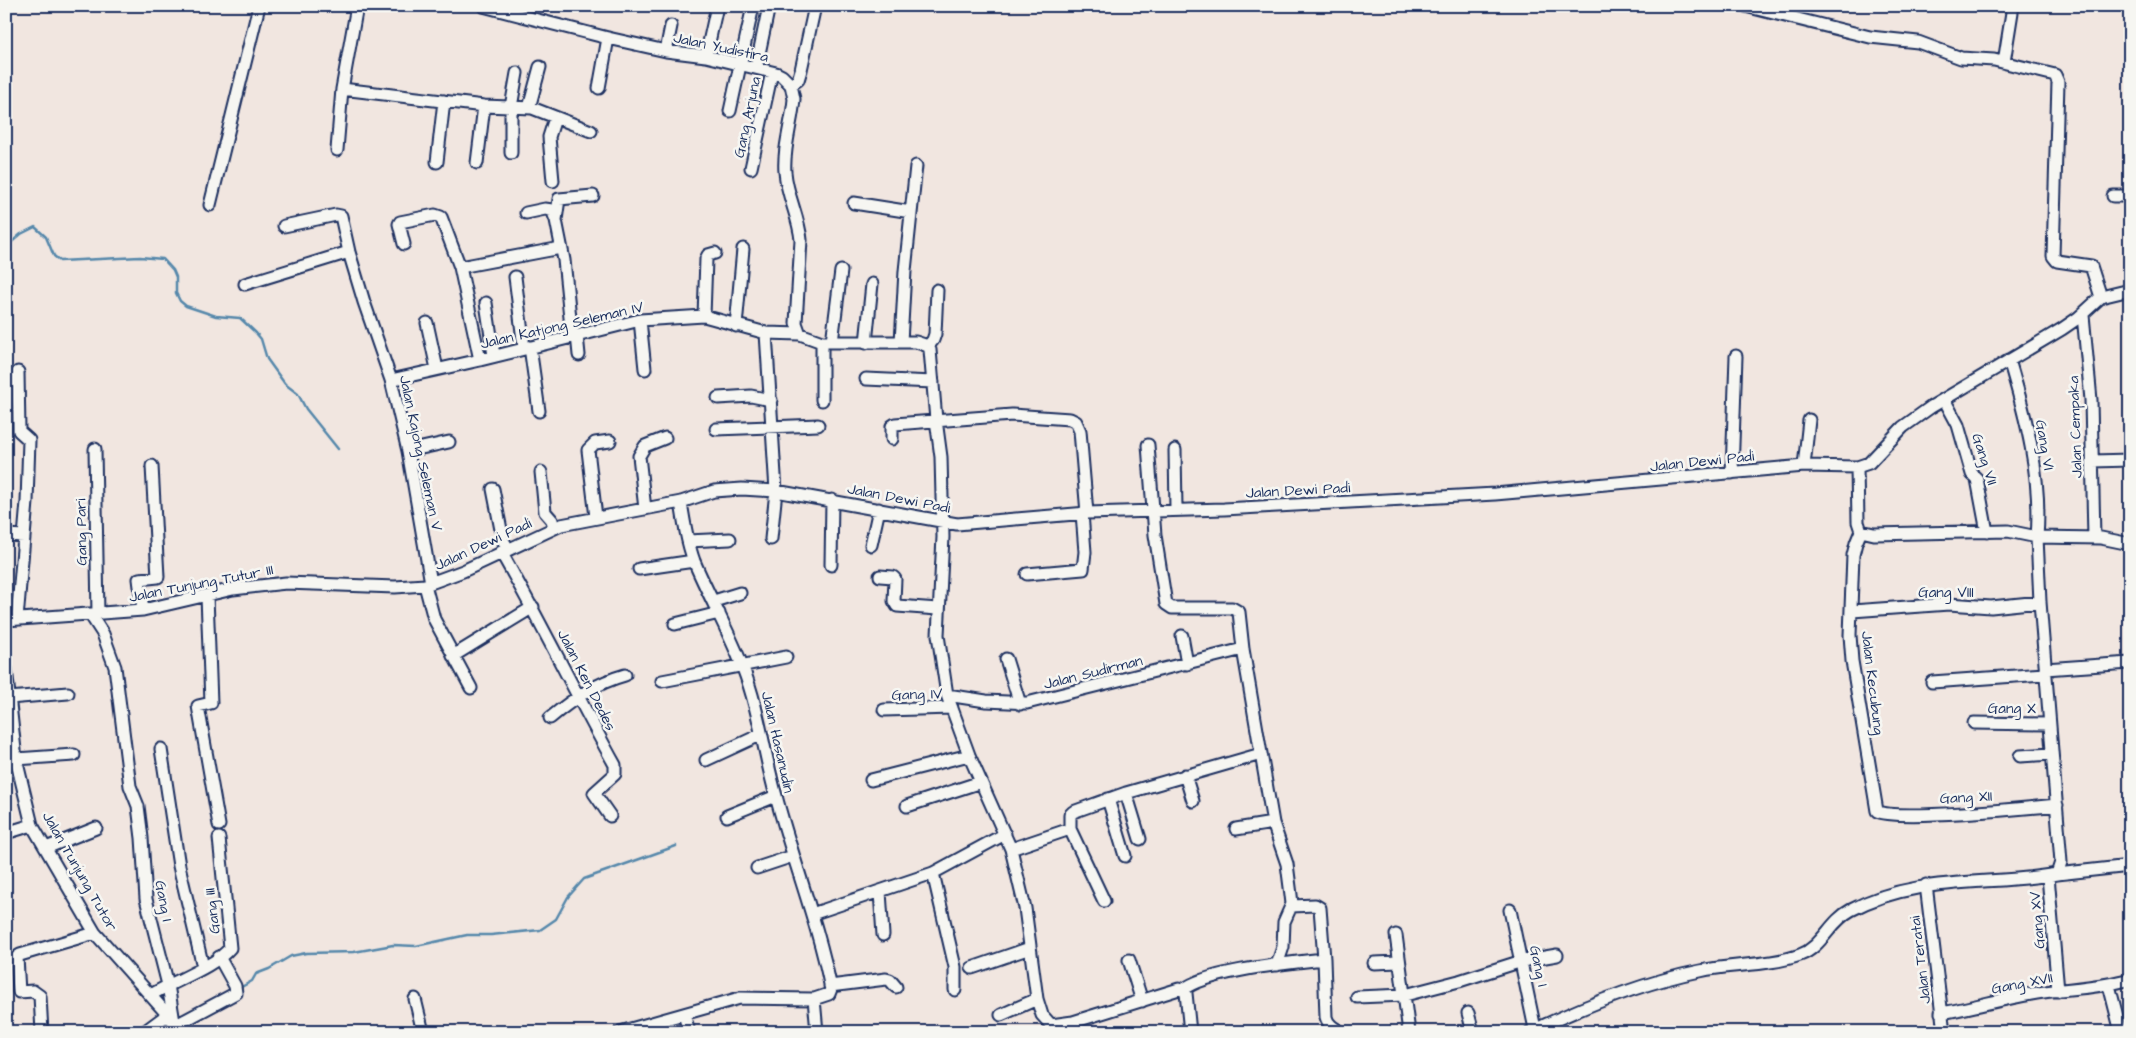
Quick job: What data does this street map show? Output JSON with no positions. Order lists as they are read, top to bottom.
{
  "streets": {
    "street": [
      "Jalan Yudistira",
      "Gang Arjuna",
      "Jalan Katjong Seleman IV",
      "Jalan Cempaka",
      "Gang VI",
      "Jalan Kajong Seleman V",
      "Gang VII",
      "Jalan Dewi Padi",
      "Gang Pari",
      "Jalan Tunjung Tutur III",
      "Gang VIII",
      "Jalan Sudirman",
      "Jalan Ken Dedes",
      "Jalan Kecubung",
      "Gang IV",
      "Gang X",
      "Jalan Hasanudin",
      "Gang XII",
      "Jalan Tunjung Tutor",
      "Gang I",
      "Gang III",
      "Gang XV",
      "Jalan Teratai",
      "Gang XVII"
    ]
  },
  "crossings": [
    ["Jalan Yudistira", "Gang Arjuna"],
    ["Jalan Katjong Seleman IV", "Jalan Kajong Seleman V"],
    ["Gang VI", "Gang VIII"],
    ["Gang VI", "Gang X"],
    ["Gang VI", "Gang XV"],
    ["Jalan Kajong Seleman V", "Jalan Dewi Padi"],
    ["Jalan Kajong Seleman V", "Jalan Tunjung Tutur III"],
    ["Jalan Dewi Padi", "Jalan Tunjung Tutur III"],
    ["Jalan Dewi Padi", "Jalan Ken Dedes"],
    ["Jalan Dewi Padi", "Jalan Hasanudin"],
    ["Gang Pari", "Jalan Tunjung Tutur III"],
    ["Gang Pari", "Gang I"],
    ["Jalan Tunjung Tutur III", "Gang I"],
    ["Gang VIII", "Jalan Kecubung"],
    ["Jalan Kecubung", "Gang XII"],
    ["Gang X", "Gang XV"],
    ["Gang XII", "Gang XV"],
    ["Jalan Tunjung Tutor", "Gang I"],
    ["Jalan Tunjung Tutor", "Gang III"],
    ["Gang I", "Gang III"],
    ["Gang XV", "Gang XVII"],
    ["Jalan Teratai", "Gang XVII"]
  ]
}
